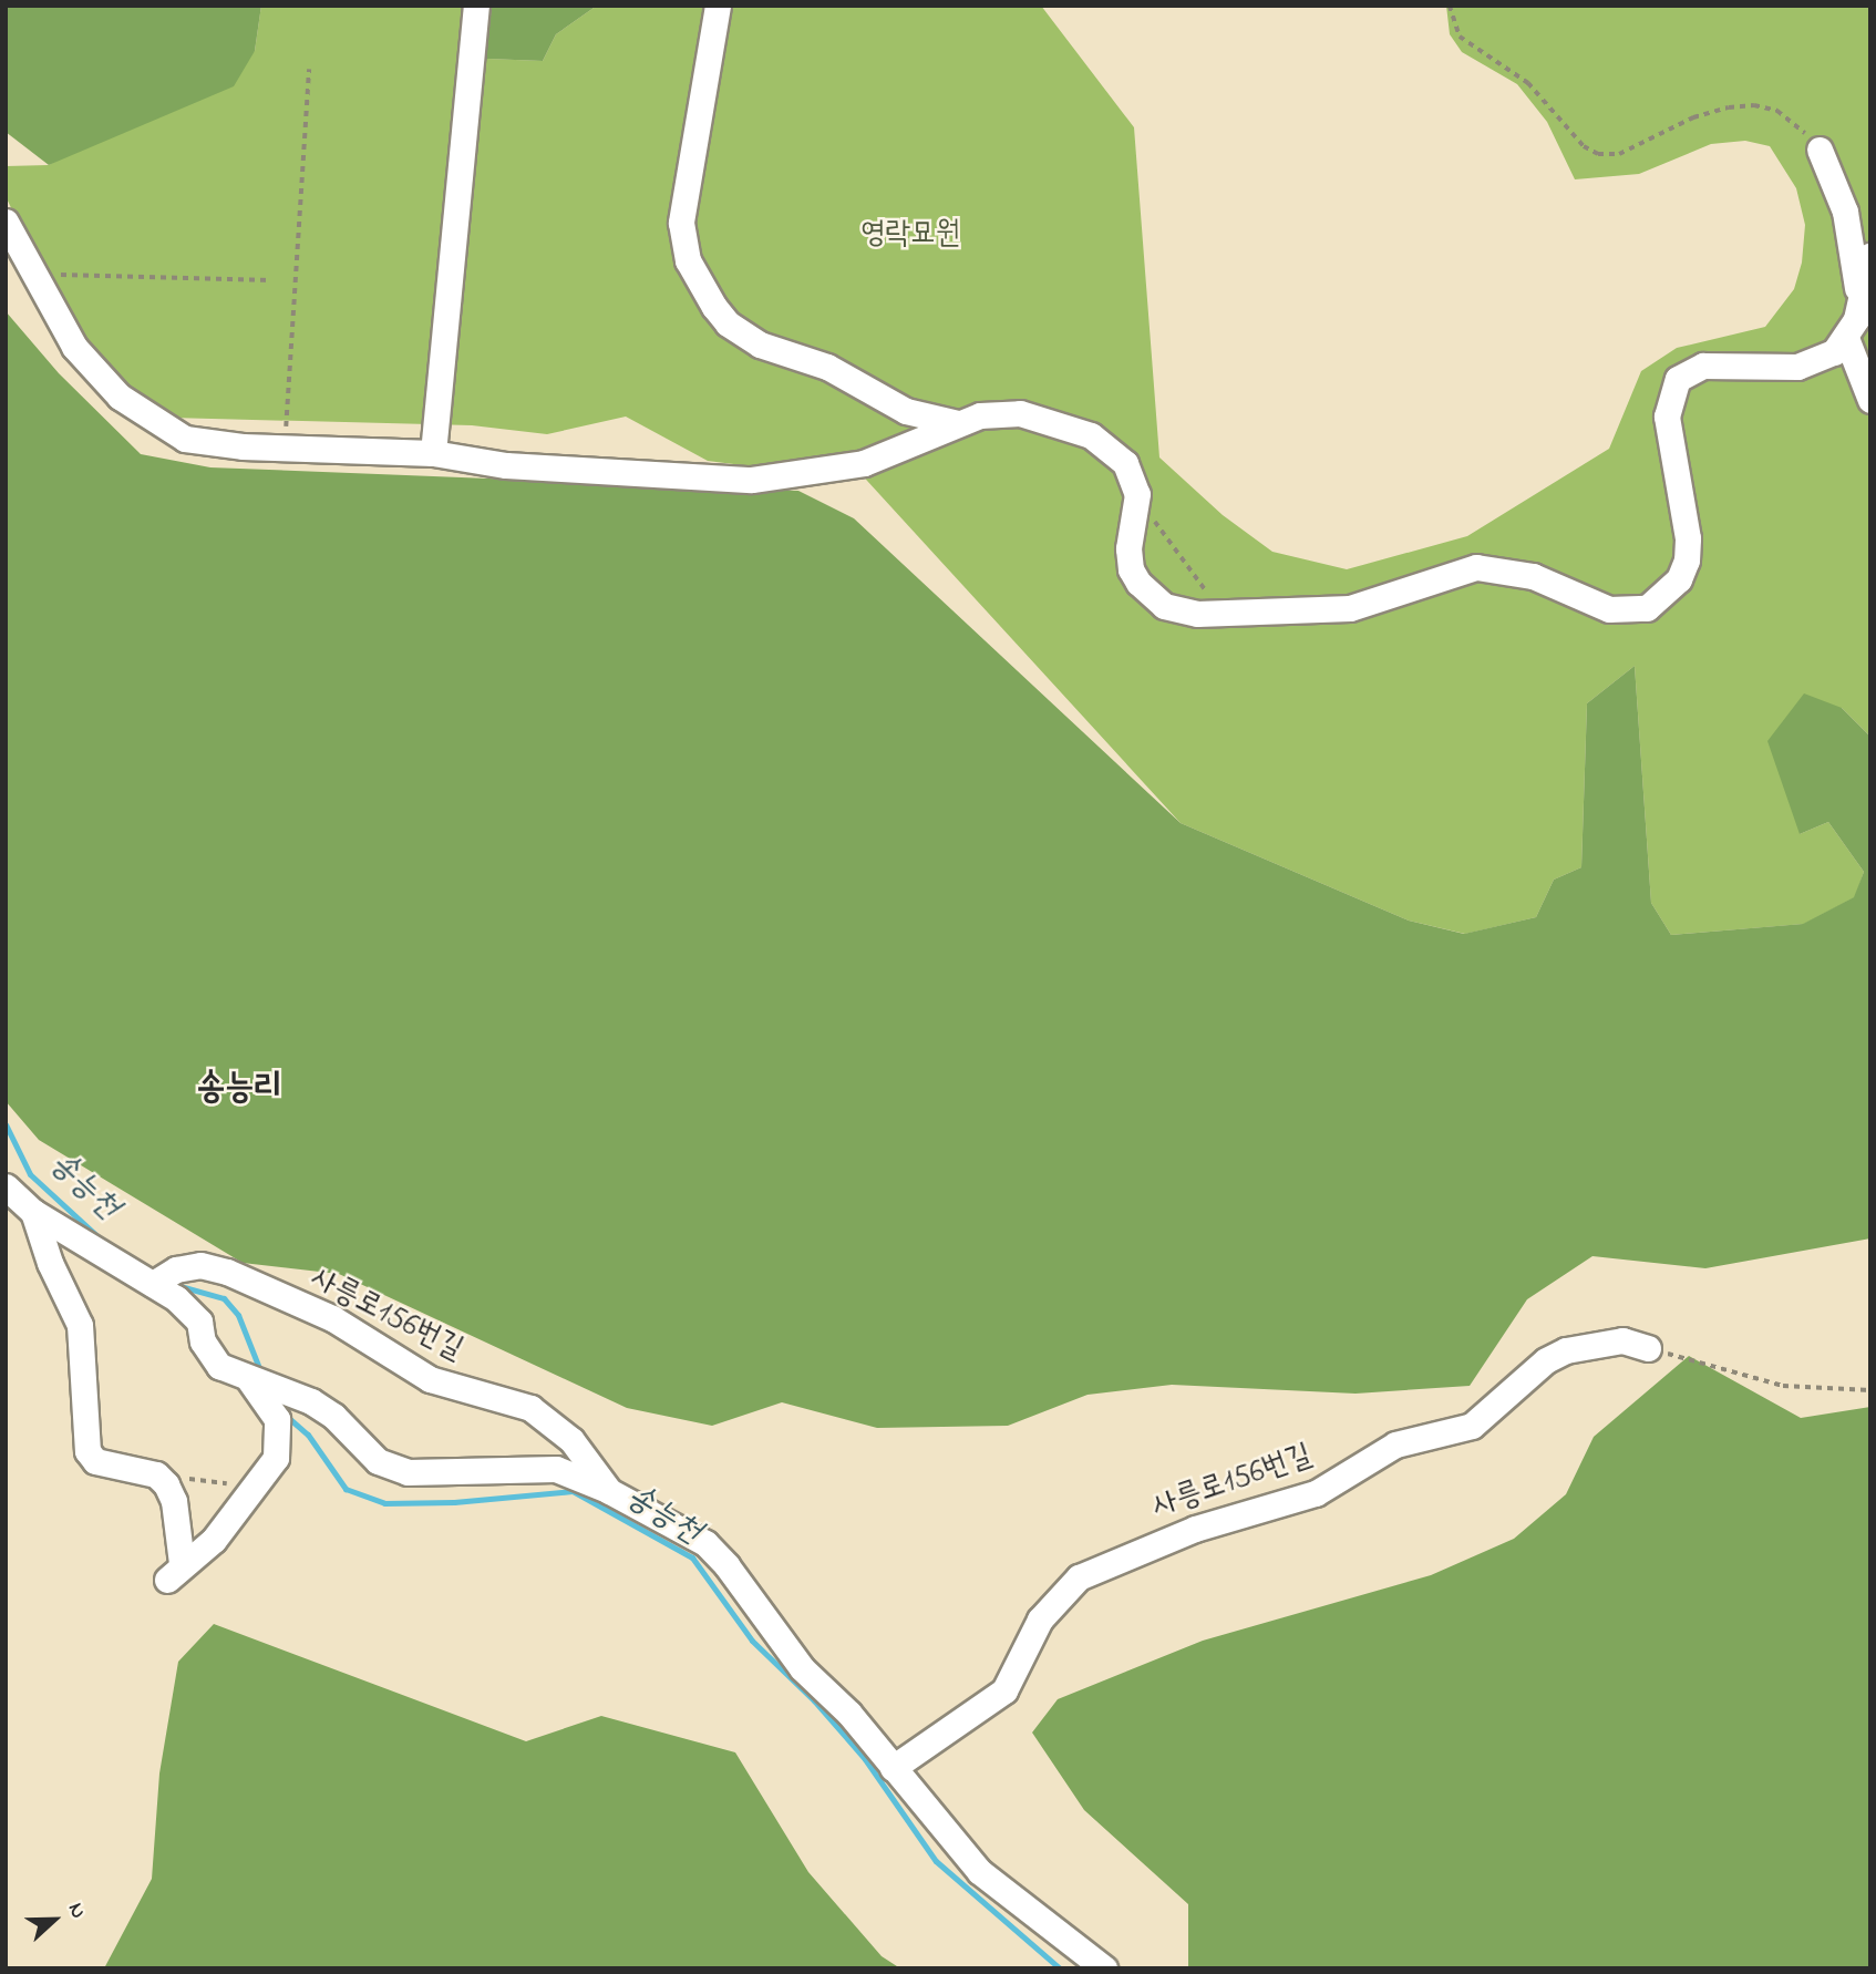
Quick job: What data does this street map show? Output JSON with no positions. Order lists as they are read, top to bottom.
{
  "streets": {
    "street": ["사릉로156번길"]
  },
  "districts": ["송능리"],
  "water": ["송능천"],
  "parks": ["영락묘원"],
  "north": "right"
}
